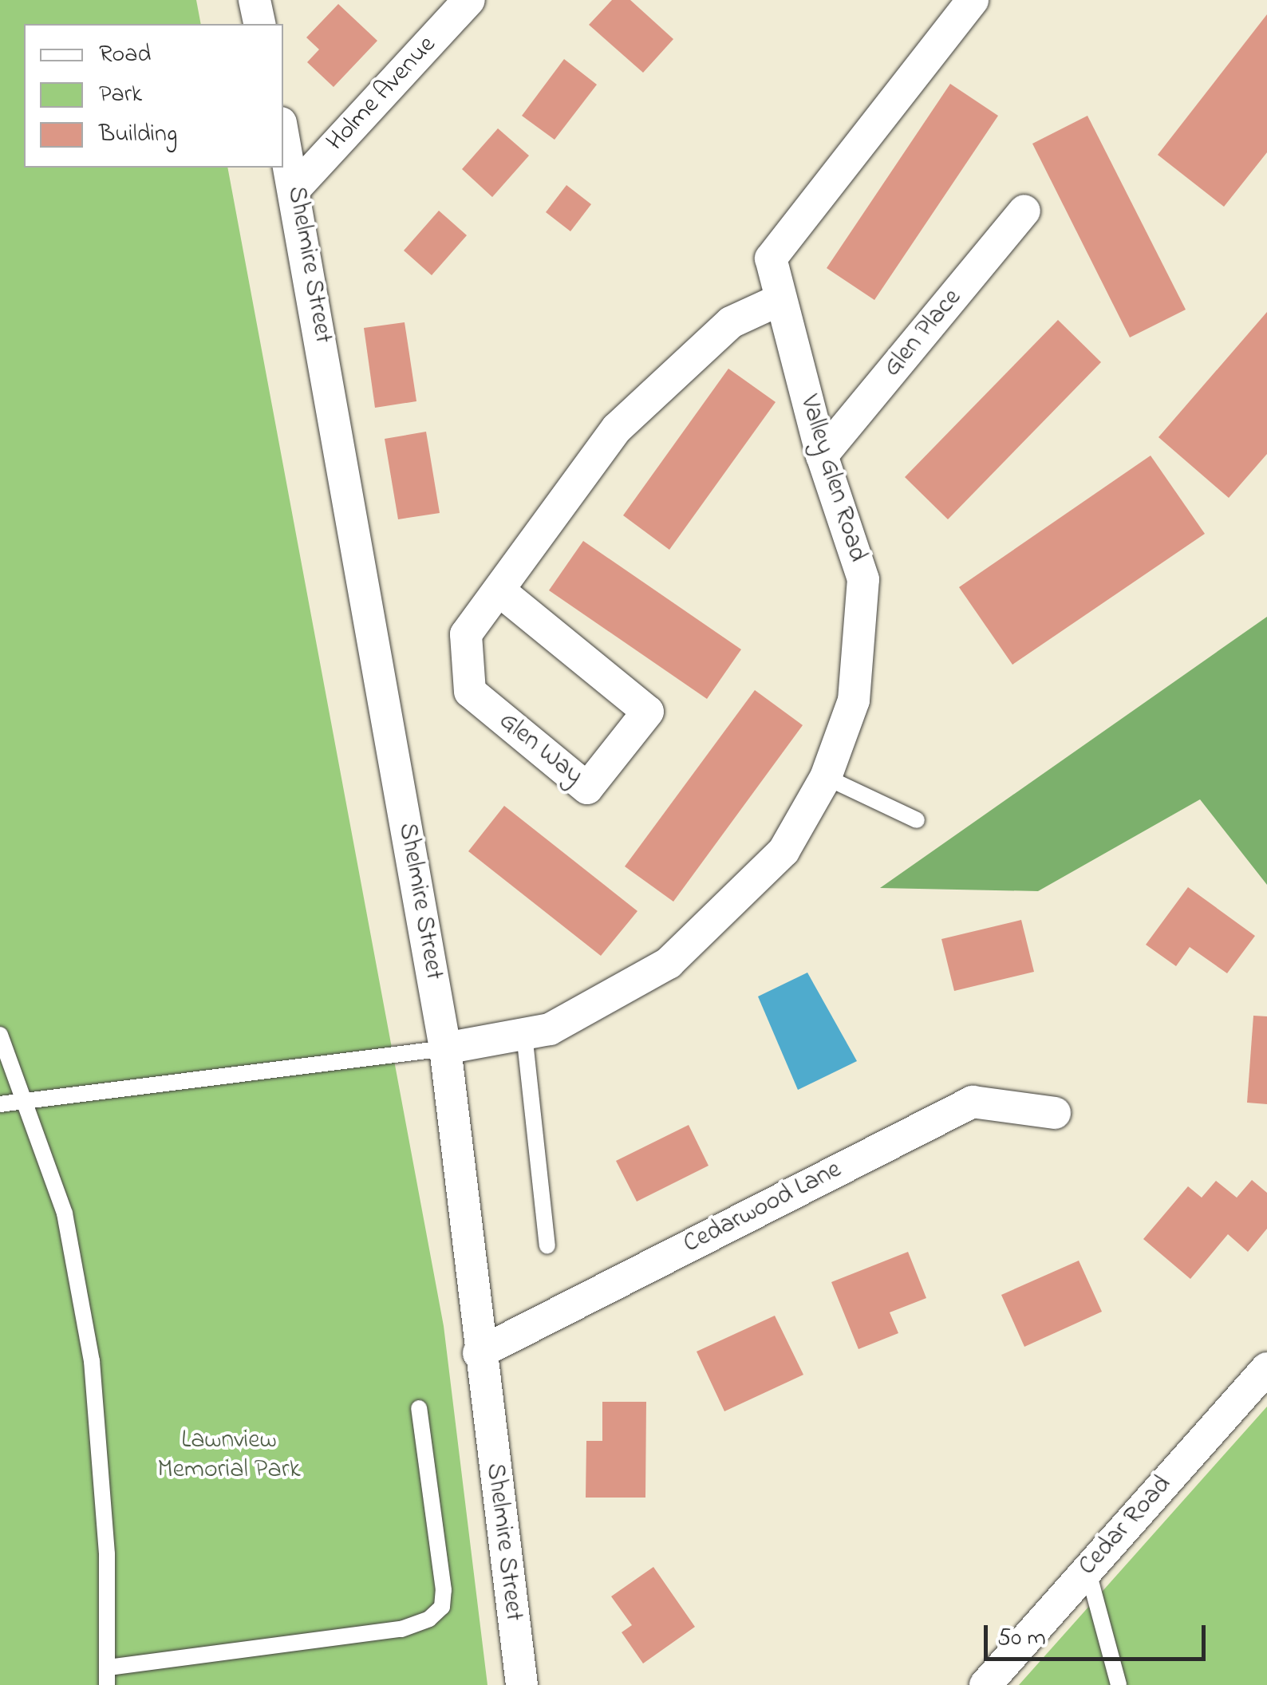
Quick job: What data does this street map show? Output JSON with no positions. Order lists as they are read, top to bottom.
{
  "streets": {
    "street": [
      "Holme Avenue",
      "Shelmire Street",
      "Glen Place",
      "Valley Glen Road",
      "Glen Way",
      "Cedarwood Lane",
      "Cedar Road"
    ]
  },
  "crossings": [
    ["Holme Avenue", "Shelmire Street"],
    ["Shelmire Street", "Valley Glen Road"],
    ["Shelmire Street", "Cedarwood Lane"],
    ["Glen Place", "Valley Glen Road"],
    ["Valley Glen Road", "Glen Way"]
  ],
  "parks": ["Lawnview Memorial Park"],
  "legend": ["Road", "Park", "Building"],
  "scale_bar": "50 m"
}
